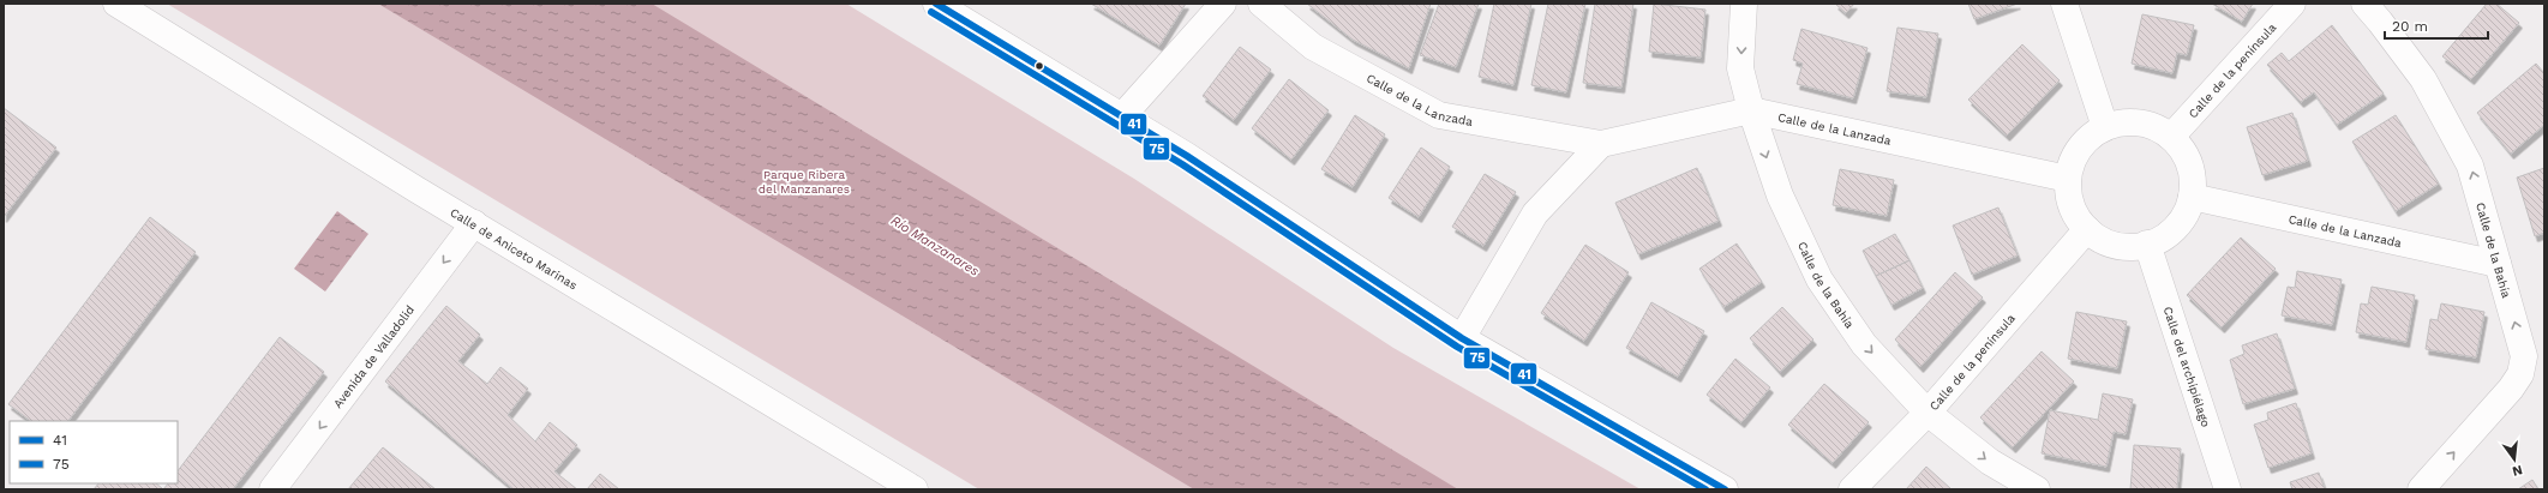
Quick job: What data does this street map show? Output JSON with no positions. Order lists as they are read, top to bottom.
{
  "streets": {
    "street": [
      "Calle de la península",
      "Calle de la Lanzada",
      "Calle de Aniceto Marinas",
      "Calle de la Bahía",
      "Avenida de Valladolid",
      "Calle del archipiélago"
    ]
  },
  "crossings": [
    ["Calle de la península", "Calle de la Lanzada"],
    ["Calle de la península", "Calle de la Bahía"],
    ["Calle de la península", "Calle del archipiélago"],
    ["Calle de la Lanzada", "Calle de la Bahía"],
    ["Calle de la Lanzada", "Calle del archipiélago"],
    ["Calle de Aniceto Marinas", "Avenida de Valladolid"]
  ],
  "one_way": ["Avenida de Valladolid"],
  "water": ["Río Manzanares"],
  "parks": ["Parque Ribera del Manzanares"],
  "lines": ["transit line 41", "transit line 75"],
  "legend": ["41", "75"],
  "scale_bar": "20 m",
  "north": "bottom"
}
